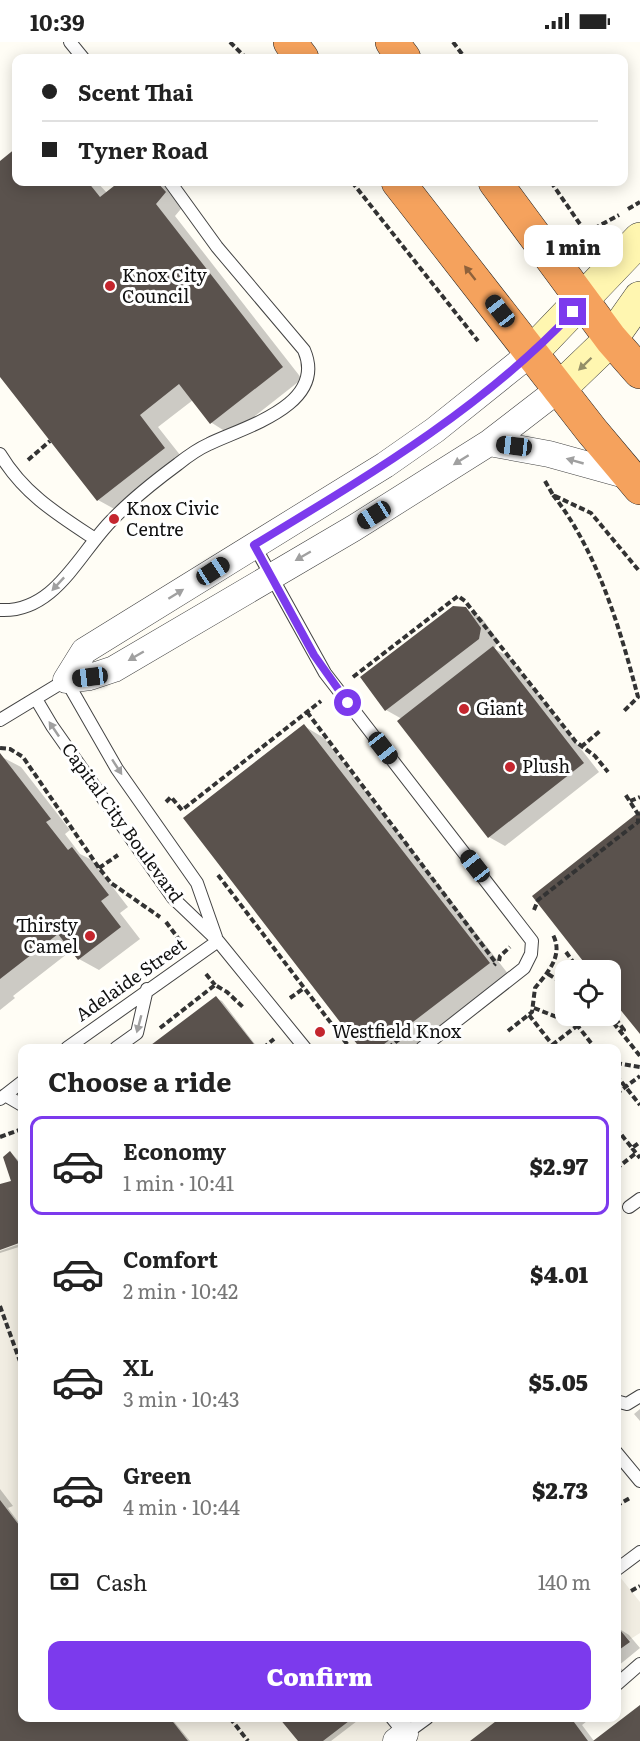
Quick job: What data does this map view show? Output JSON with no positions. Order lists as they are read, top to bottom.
{
  "streets": {
    "lane": ["Capital City Boulevard", "Adelaide Street"]
  },
  "crossings": [
    ["Capital City Boulevard", "Adelaide Street"]
  ],
  "places": [
    "Knox City Council",
    "Knox Civic Centre",
    "Giant",
    "Plush",
    "Thirsty Camel",
    "Westfield Knox"
  ],
  "page": {
    "status": "10:39",
    "banner": ["Scent Thai", "Tyner Road"],
    "bubble": "1 min",
    "heading": "Choose a ride",
    "list": [
      {
        "name": "Economy",
        "note": "1 min · 10:41",
        "value": "$2.97"
      },
      {
        "name": "Comfort",
        "note": "2 min · 10:42",
        "value": "$4.01"
      },
      {
        "name": "XL",
        "note": "3 min · 10:43",
        "value": "$5.05"
      },
      {
        "name": "Green",
        "note": "4 min · 10:44",
        "value": "$2.73"
      }
    ],
    "pay": ["Cash", "140 m"],
    "buttons": "Confirm"
  }
}
